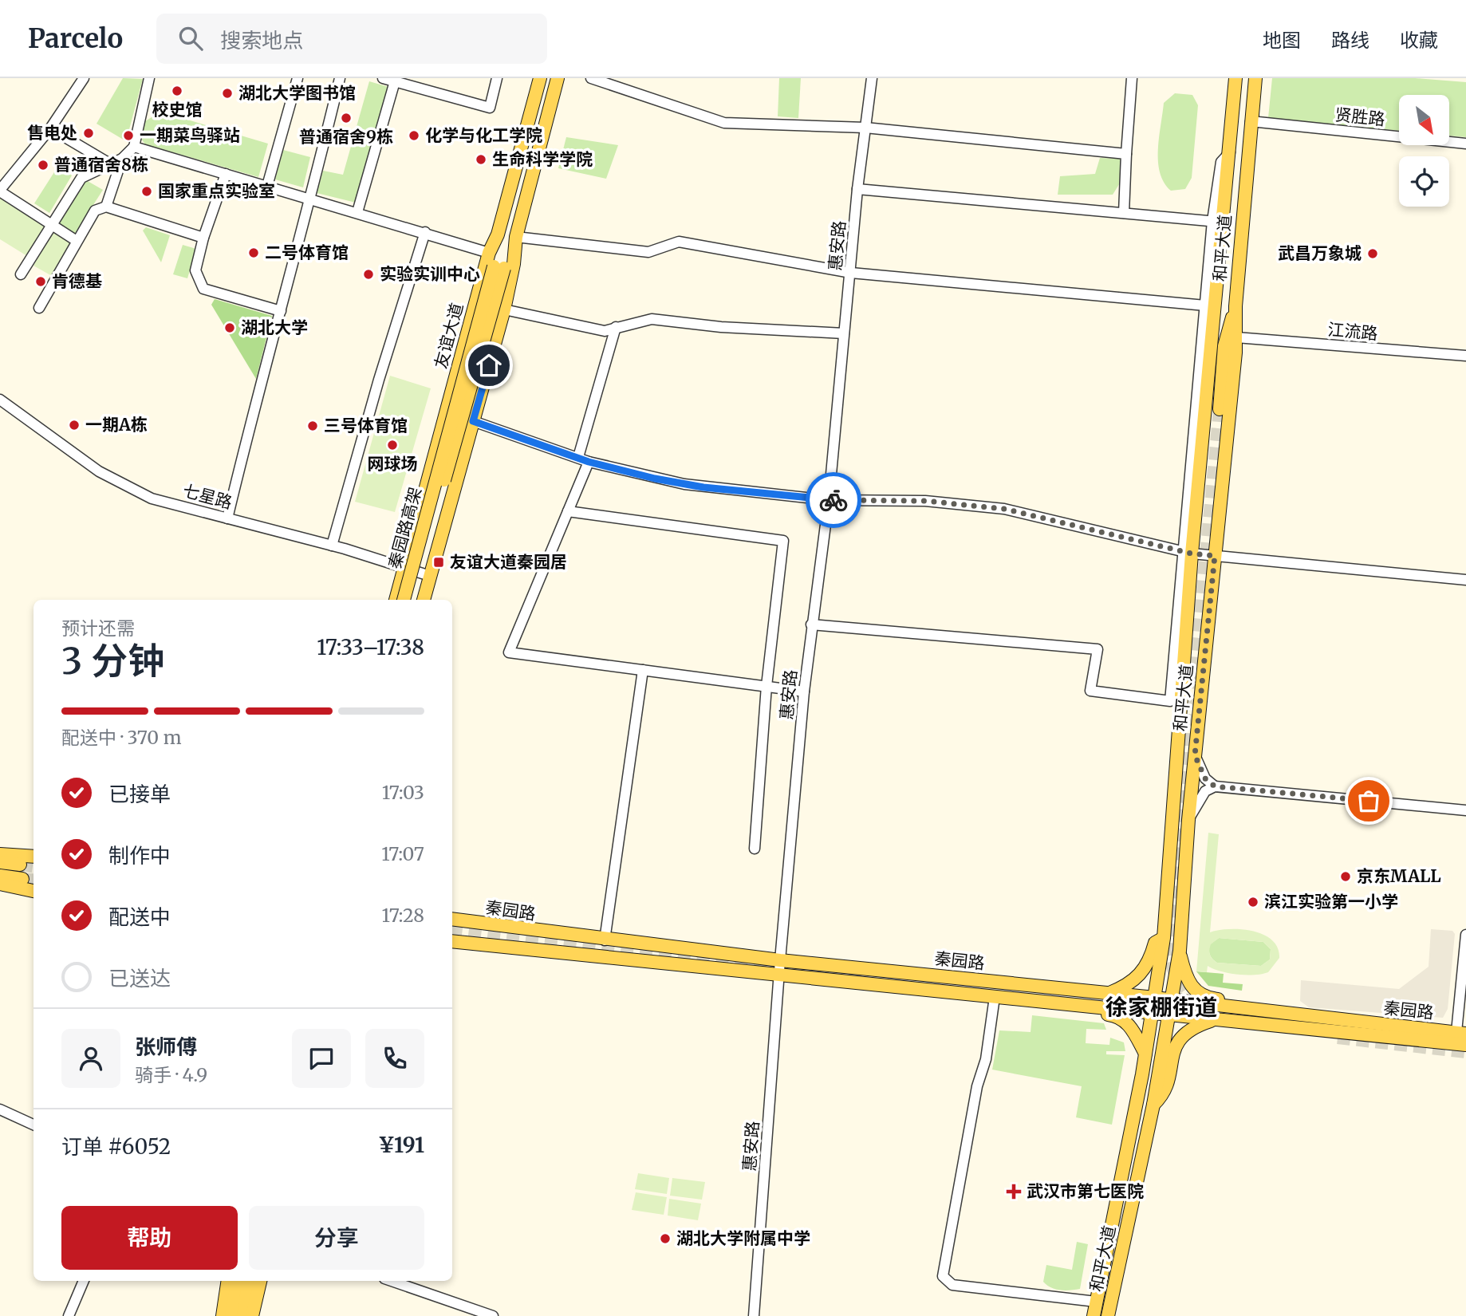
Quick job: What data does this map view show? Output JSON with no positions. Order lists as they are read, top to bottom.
{
  "streets": {
    "main road": [
      "和平大道",
      "友谊大道",
      "秦园路高架",
      "秦园路"
    ],
    "street": [
      "贤胜路",
      "惠安路",
      "江流路",
      "七星路"
    ]
  },
  "crossings": [
    ["贤胜路", "和平大道"],
    ["惠安路", "秦园路"],
    ["和平大道", "江流路"],
    ["和平大道", "秦园路"],
    ["友谊大道", "七星路"],
    ["友谊大道", "秦园路高架"]
  ],
  "districts": ["徐家棚街道"],
  "places": {
    "other": [
      "校史馆",
      "湖北大学图书馆",
      "普通宿舍9栋",
      "售电处",
      "一期菜鸟驿站",
      "化学与化工学院",
      "生命科学学院",
      "普通宿舍8栋",
      "国家重点实验室",
      "二号体育馆",
      "武昌万象城",
      "实验实训中心",
      "肯德基",
      "湖北大学",
      "一期A栋",
      "三号体育馆",
      "网球场",
      "京东MALL",
      "滨江实验第一小学",
      "湖北大学附属中学"
    ],
    "transit": ["友谊大道秦园居"],
    "health": ["武汉市第七医院"]
  },
  "north": "bottom right",
  "page": {
    "header": "Parcelo",
    "search": "搜索地点",
    "nav": ["地图", "路线", "收藏"],
    "heading": ["3 分钟", "预计还需", "17:33–17:38"],
    "panel": [
      "张师傅",
      "骑手 · 4.9",
      "订单 #6052",
      "¥191"
    ],
    "bar": "配送中 · 370 m",
    "list": [
      ["已接单", "17:03"],
      ["制作中", "17:07"],
      ["配送中", "17:28"],
      "已送达"
    ],
    "buttons": ["帮助", "分享"]
  }
}
